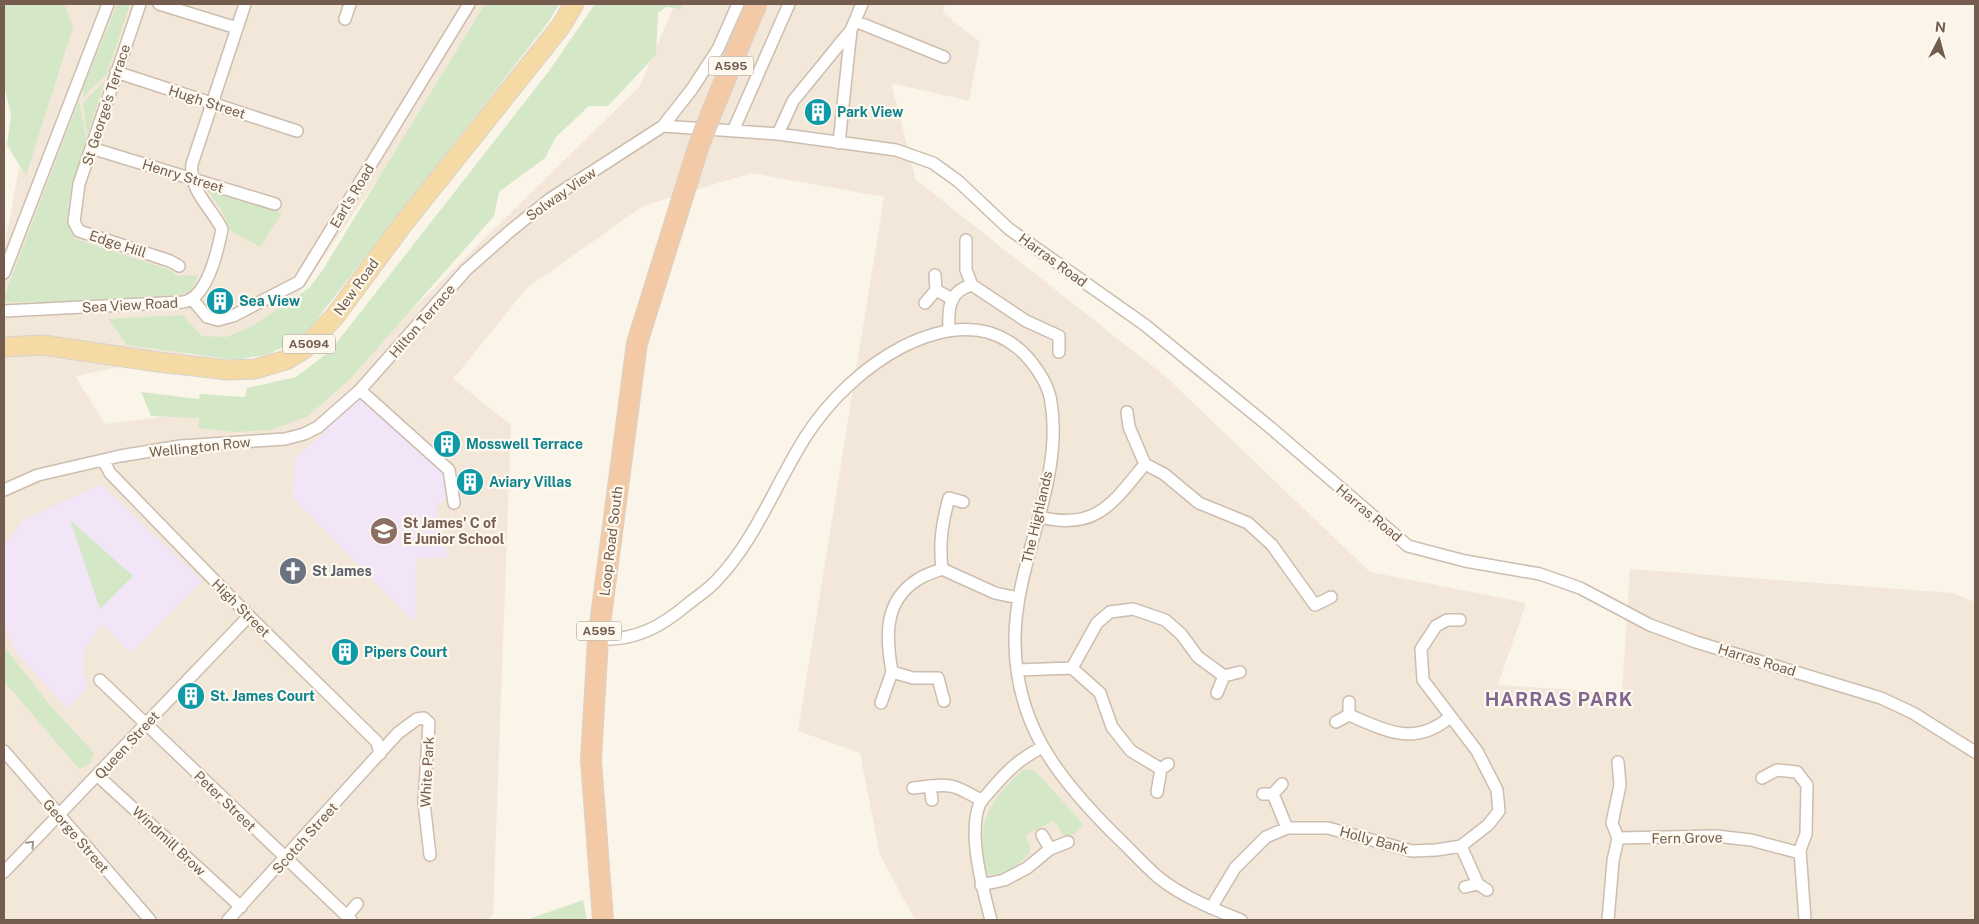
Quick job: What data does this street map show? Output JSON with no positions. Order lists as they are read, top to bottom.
{
  "streets": {
    "highway": ["A595", "Loop Road South"],
    "main road": ["New Road", "A5094"],
    "street": [
      "Hugh Street",
      "St George's Terrace",
      "Henry Street",
      "Solway View",
      "Earl's Road",
      "Edge Hill",
      "Harras Road",
      "Sea View Road",
      "Hilton Terrace",
      "Wellington Row",
      "The Highlands",
      "High Street",
      "Queen Street",
      "White Park",
      "Peter Street",
      "George Street",
      "Scotch Street",
      "Fern Grove",
      "Holly Bank",
      "Windmill Brow"
    ]
  },
  "crossings": [
    ["Hugh Street", "St George's Terrace"],
    ["St George's Terrace", "Henry Street"],
    ["St George's Terrace", "Edge Hill"],
    ["Henry Street", "Sea View Road"],
    ["Solway View", "Hilton Terrace"],
    ["Solway View", "Loop Road South"],
    ["Earl's Road", "Sea View Road"],
    ["Hilton Terrace", "Wellington Row"],
    ["Wellington Row", "High Street"],
    ["The Highlands", "Loop Road South"],
    ["The Highlands", "Holly Bank"],
    ["High Street", "Queen Street"],
    ["High Street", "White Park"],
    ["High Street", "Scotch Street"],
    ["Queen Street", "Peter Street"],
    ["Queen Street", "George Street"],
    ["Queen Street", "Windmill Brow"],
    ["White Park", "Scotch Street"],
    ["Peter Street", "Scotch Street"],
    ["Scotch Street", "Windmill Brow"]
  ],
  "districts": ["HARRAS PARK"],
  "places": {
    "building": [
      "Park View",
      "Sea View",
      "Mosswell Terrace",
      "Aviary Villas",
      "Pipers Court",
      "St. James Court"
    ],
    "school or university": ["St James' C of E Junior School"],
    "church": ["St James"]
  },
  "north": "top"
}
